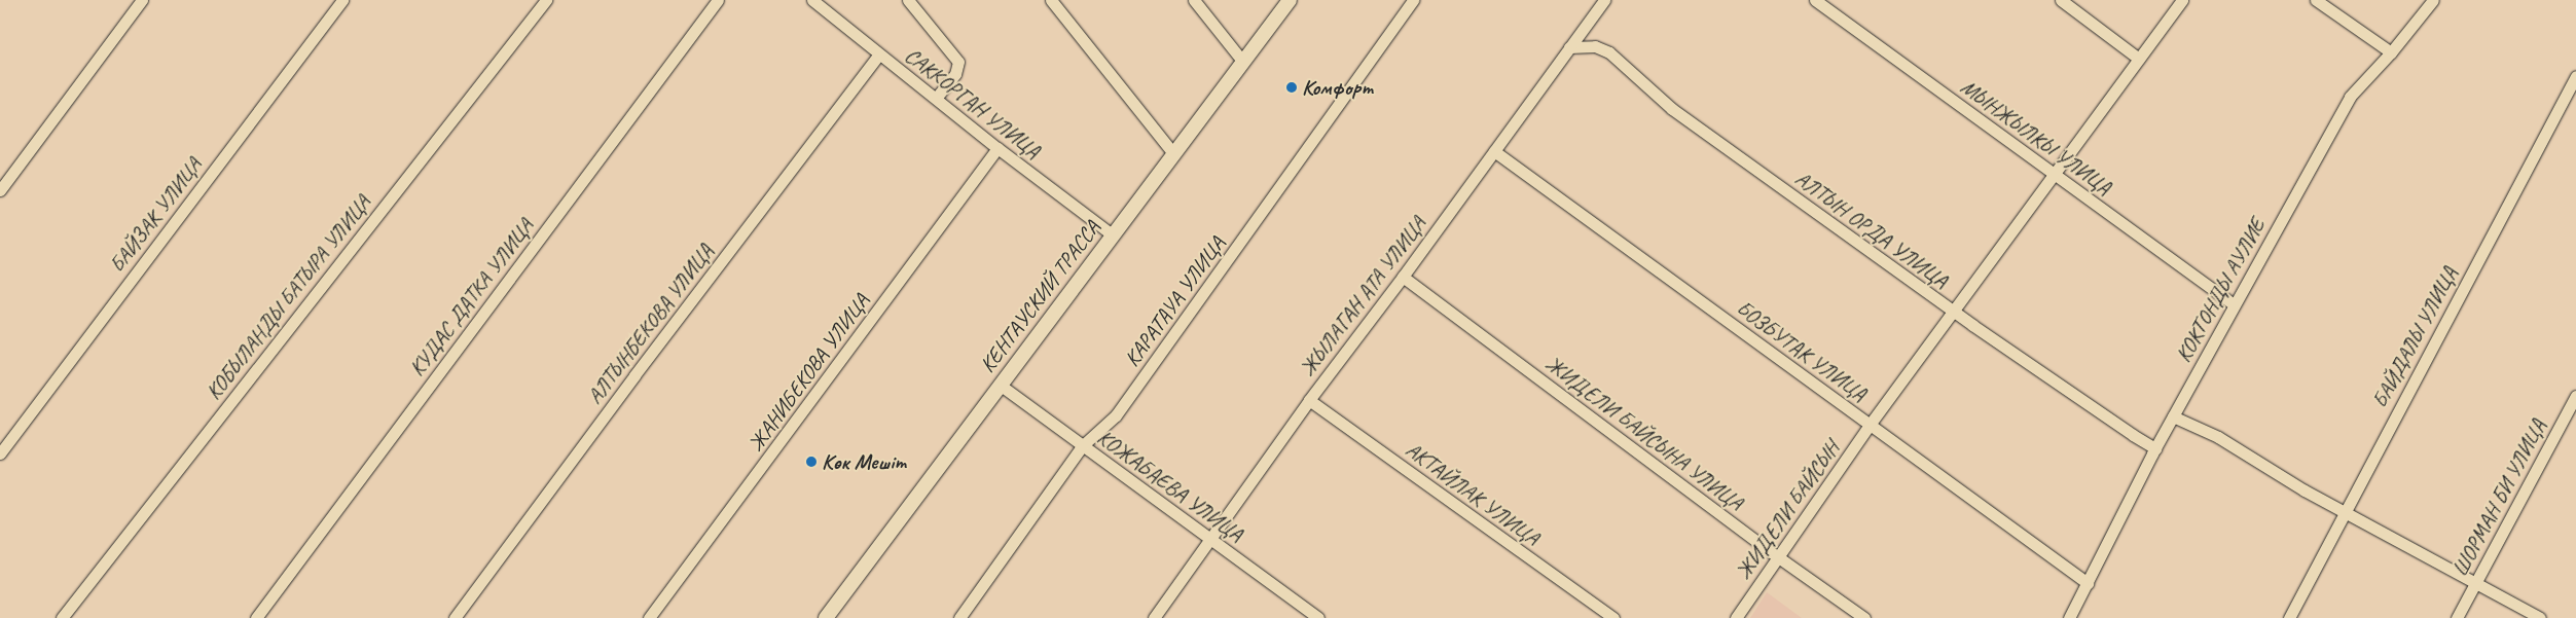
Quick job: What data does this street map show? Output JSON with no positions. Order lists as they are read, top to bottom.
{
  "streets": {
    "main road": ["КЕНТАУСКИЙ ТРАССА"],
    "street": [
      "САККОРГАН УЛИЦА",
      "МЫНЖЫЛКЫ УЛИЦА",
      "БАЙЗАК УЛИЦА",
      "АЛТЫН ОРДА УЛИЦА",
      "КОКТОНДЫ АУЛИЕ",
      "ЖЫЛАГАН АТА УЛИЦА",
      "КОБЫЛАНДЫ БАТЫРА УЛИЦА",
      "КУДАС ДАТКА УЛИЦА",
      "КАРАТАУА УЛИЦА",
      "АЛТЫНБЕКОВА УЛИЦА",
      "БАЙДАЛЫ УЛИЦА",
      "БОЗБУТАК УЛИЦА",
      "ЖАНИБЕКОВА УЛИЦА",
      "ЖИДЕЛИ БАЙСЫНА УЛИЦА",
      "КОЖАБАЕВА УЛИЦА",
      "АКТАЙЛАК УЛИЦА",
      "ШОРМАН БИ УЛИЦА",
      "ЖИДЕЛИ БАЙСЫН"
    ]
  },
  "crossings": [
    ["САККОРГАН УЛИЦА", "КЕНТАУСКИЙ ТРАССА"],
    ["САККОРГАН УЛИЦА", "АЛТЫНБЕКОВА УЛИЦА"],
    ["САККОРГАН УЛИЦА", "ЖАНИБЕКОВА УЛИЦА"],
    ["МЫНЖЫЛКЫ УЛИЦА", "КОКТОНДЫ АУЛИЕ"],
    ["МЫНЖЫЛКЫ УЛИЦА", "ЖИДЕЛИ БАЙСЫН"],
    ["АЛТЫН ОРДА УЛИЦА", "КОКТОНДЫ АУЛИЕ"],
    ["АЛТЫН ОРДА УЛИЦА", "ЖЫЛАГАН АТА УЛИЦА"],
    ["АЛТЫН ОРДА УЛИЦА", "ЖИДЕЛИ БАЙСЫН"],
    ["КОКТОНДЫ АУЛИЕ", "БОЗБУТАК УЛИЦА"],
    ["КЕНТАУСКИЙ ТРАССА", "КОЖАБАЕВА УЛИЦА"],
    ["ЖЫЛАГАН АТА УЛИЦА", "БОЗБУТАК УЛИЦА"],
    ["ЖЫЛАГАН АТА УЛИЦА", "ЖИДЕЛИ БАЙСЫНА УЛИЦА"],
    ["ЖЫЛАГАН АТА УЛИЦА", "КОЖАБАЕВА УЛИЦА"],
    ["ЖЫЛАГАН АТА УЛИЦА", "АКТАЙЛАК УЛИЦА"],
    ["КАРАТАУА УЛИЦА", "КОЖАБАЕВА УЛИЦА"],
    ["БОЗБУТАК УЛИЦА", "ЖИДЕЛИ БАЙСЫН"],
    ["ЖИДЕЛИ БАЙСЫНА УЛИЦА", "ЖИДЕЛИ БАЙСЫН"]
  ],
  "places": ["Комфорт", "Көк Мешіт"]
}
